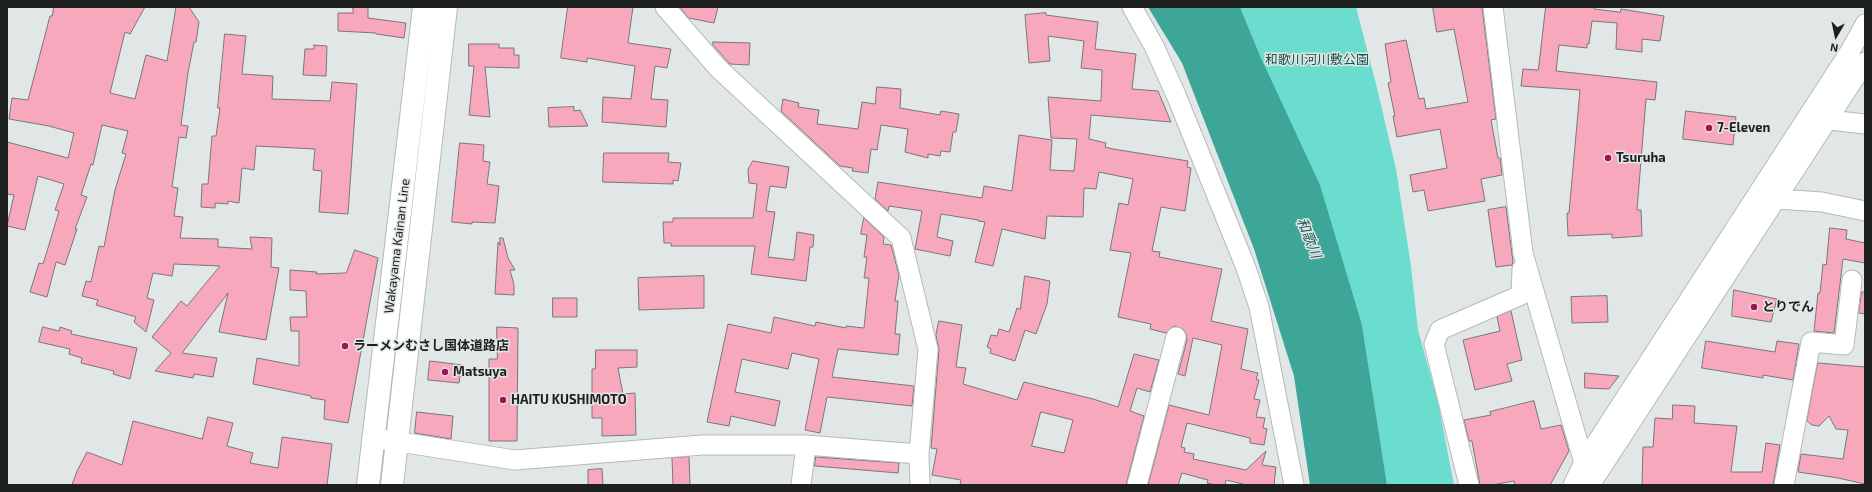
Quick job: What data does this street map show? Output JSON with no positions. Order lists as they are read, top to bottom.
{
  "streets": {
    "main road": ["Wakayama Kainan Line"]
  },
  "water": ["和歌川"],
  "parks": ["和歌川河川敷公園"],
  "places": [
    "7-Eleven",
    "Tsuruha",
    "とりでん",
    "ラーメンむさし国体道路店",
    "Matsuya",
    "HAITU KUSHIMOTO"
  ],
  "north": "bottom"
}
